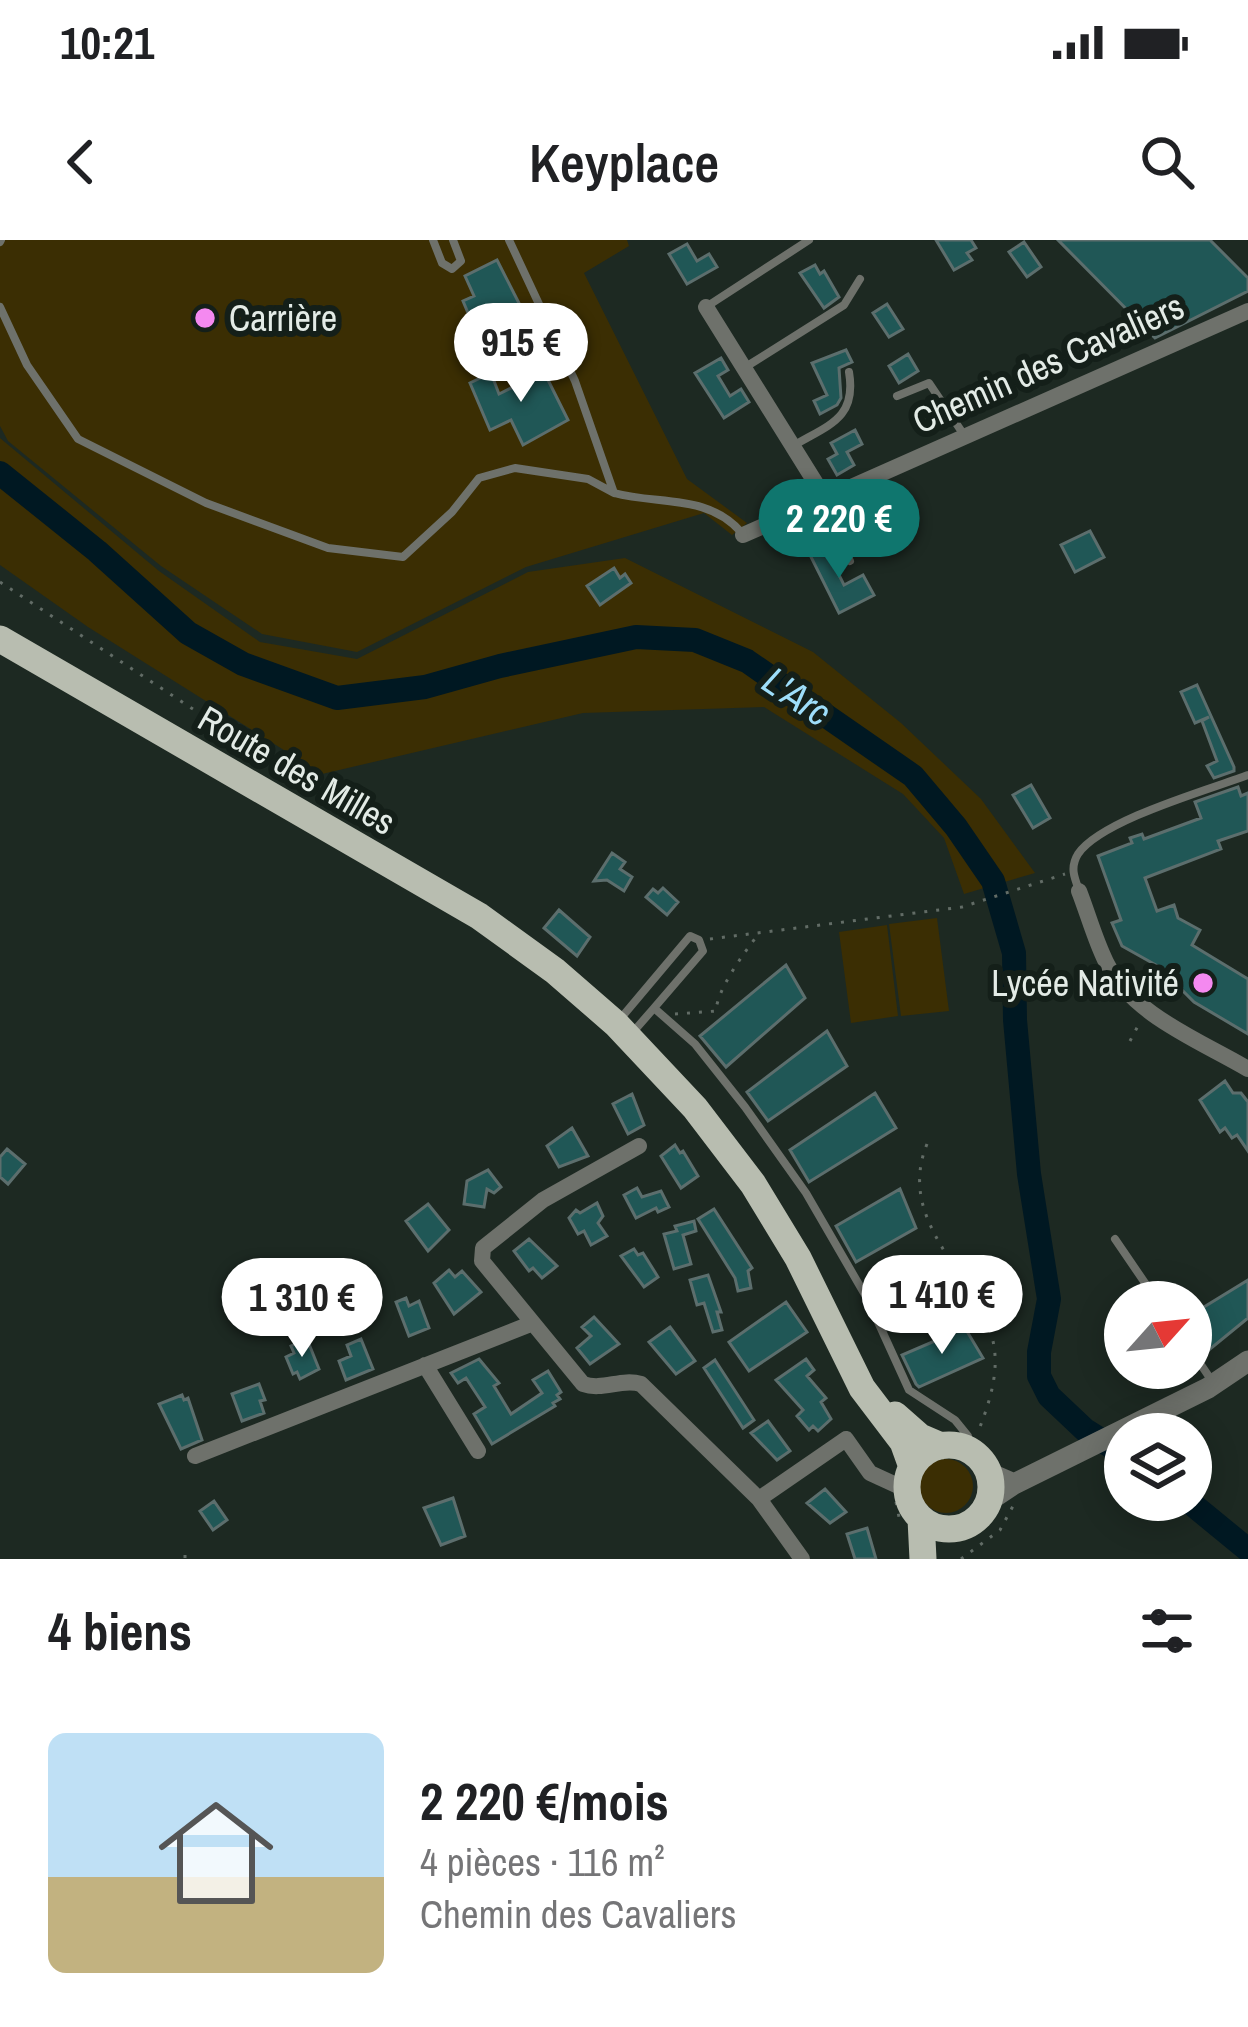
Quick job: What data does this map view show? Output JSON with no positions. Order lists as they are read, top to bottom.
{
  "streets": {
    "main road": ["Route des Milles"],
    "street": ["Chemin des Cavaliers"]
  },
  "water": ["L'Arc"],
  "places": ["Carrière", "Lycée Nativité"],
  "north": "top right",
  "page": {
    "status": "10:21",
    "header": "Keyplace",
    "price": [
      "915 €",
      "2 220 €",
      "1 410 €",
      "1 310 €"
    ],
    "heading": "4 biens",
    "list": [
      {
        "name": "2 220 €/mois",
        "note": "4 pièces · 116 m² · Chemin des Cavaliers"
      }
    ]
  }
}
